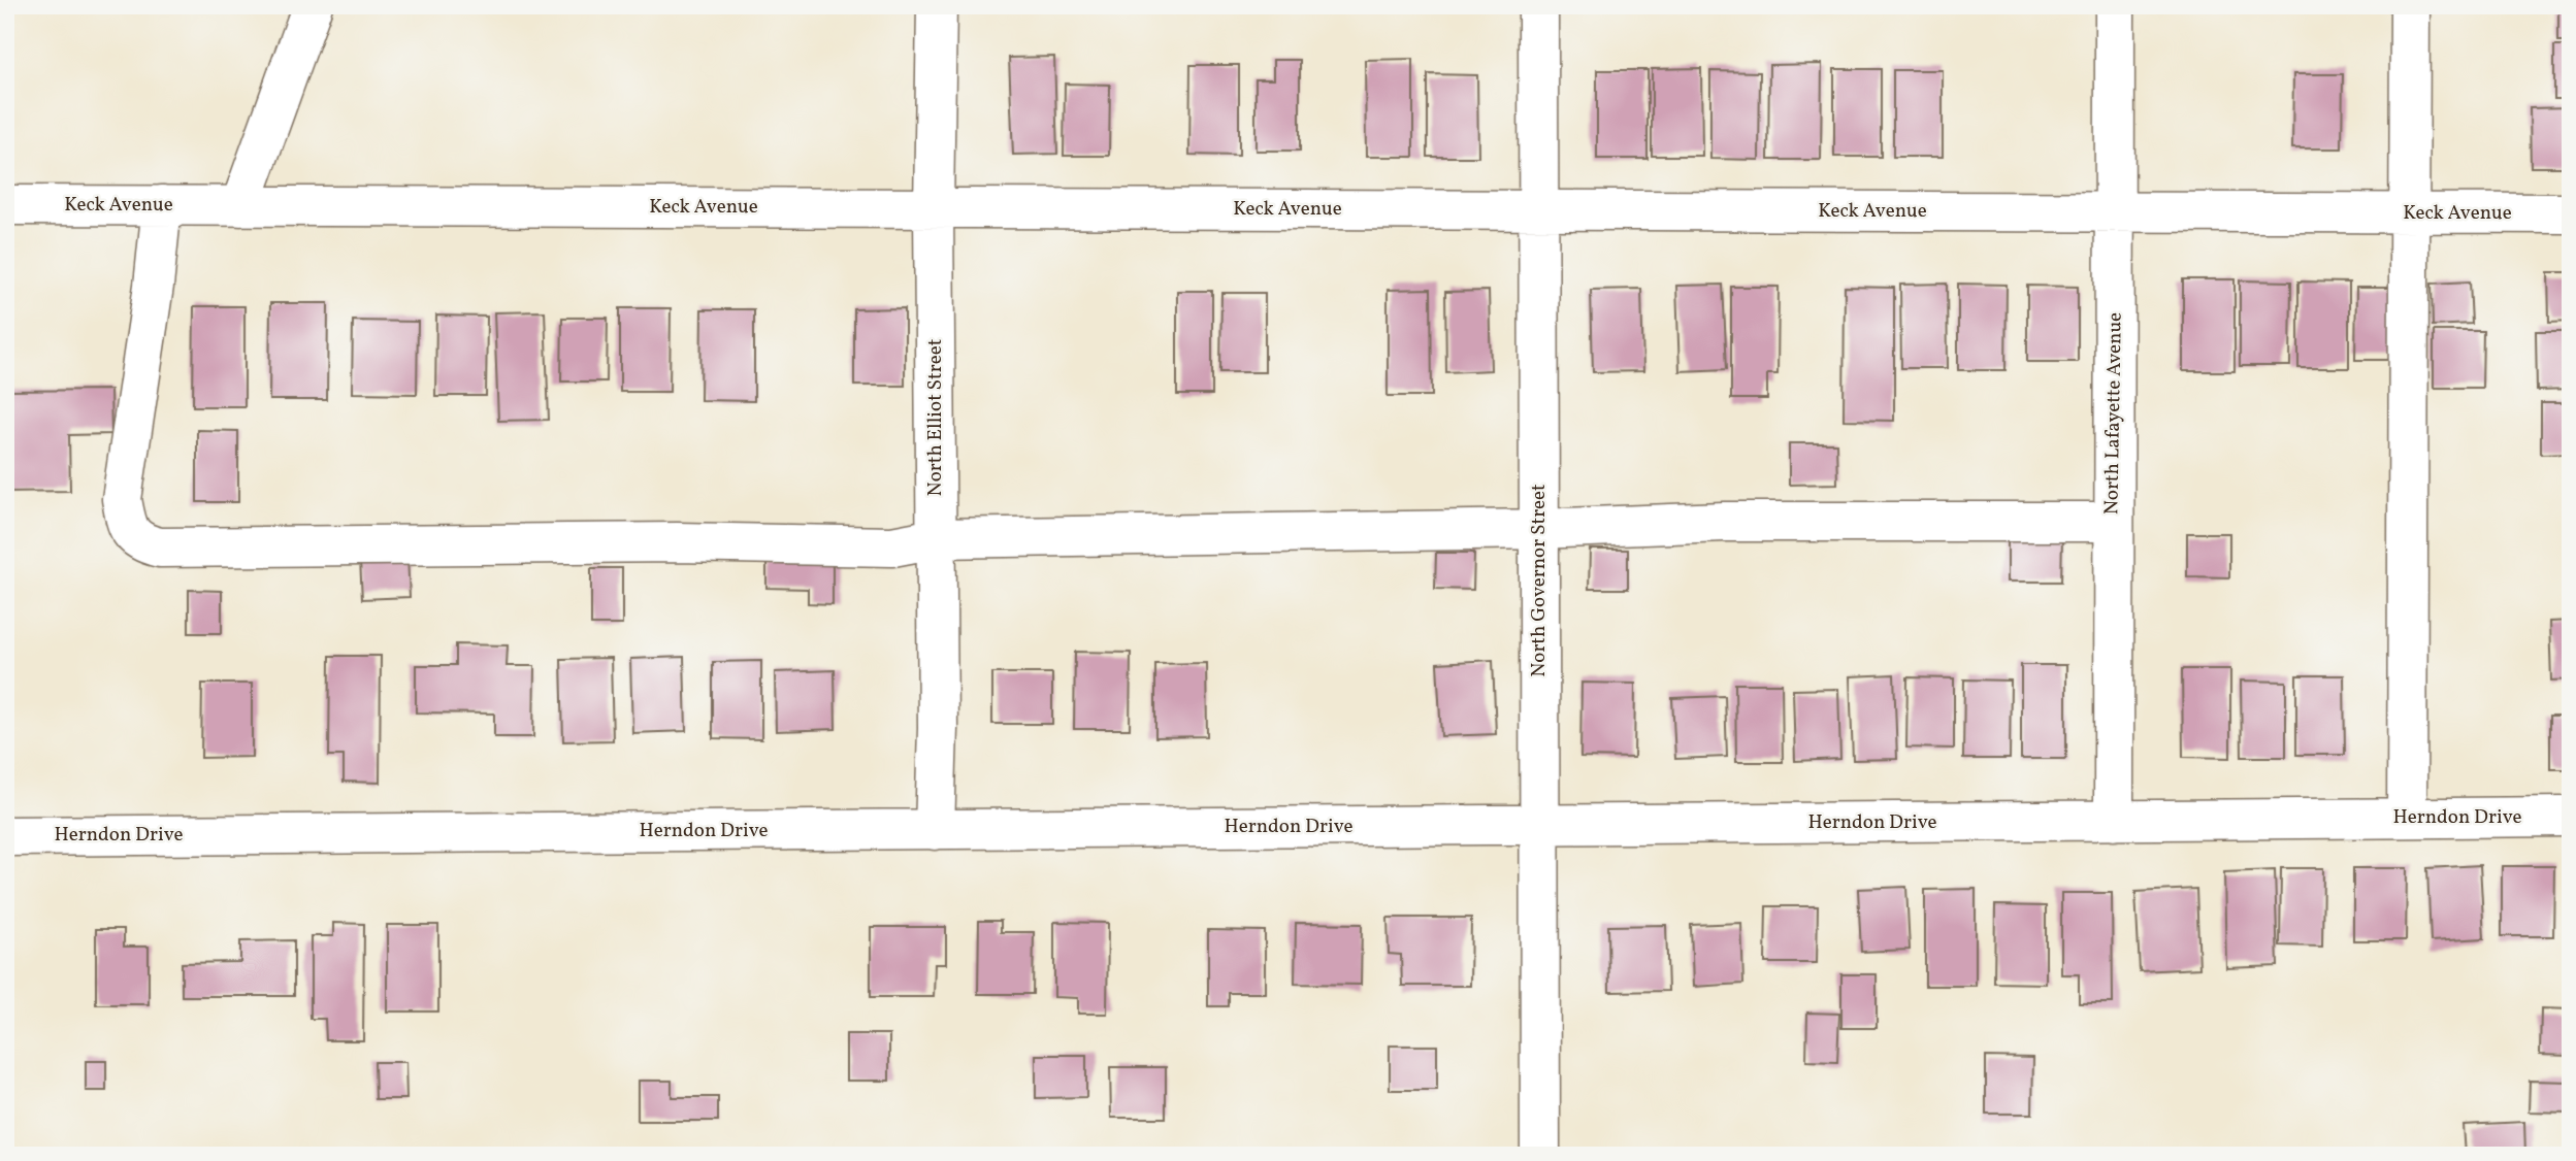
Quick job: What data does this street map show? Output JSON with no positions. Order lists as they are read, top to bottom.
{
  "streets": {
    "street": [
      "Keck Avenue",
      "North Lafayette Avenue",
      "North Elliot Street",
      "North Governor Street",
      "Herndon Drive"
    ]
  },
  "crossings": [
    ["Keck Avenue", "North Lafayette Avenue"],
    ["Keck Avenue", "North Elliot Street"],
    ["Keck Avenue", "North Governor Street"],
    ["North Lafayette Avenue", "Herndon Drive"],
    ["North Elliot Street", "Herndon Drive"],
    ["North Governor Street", "Herndon Drive"]
  ]
}
